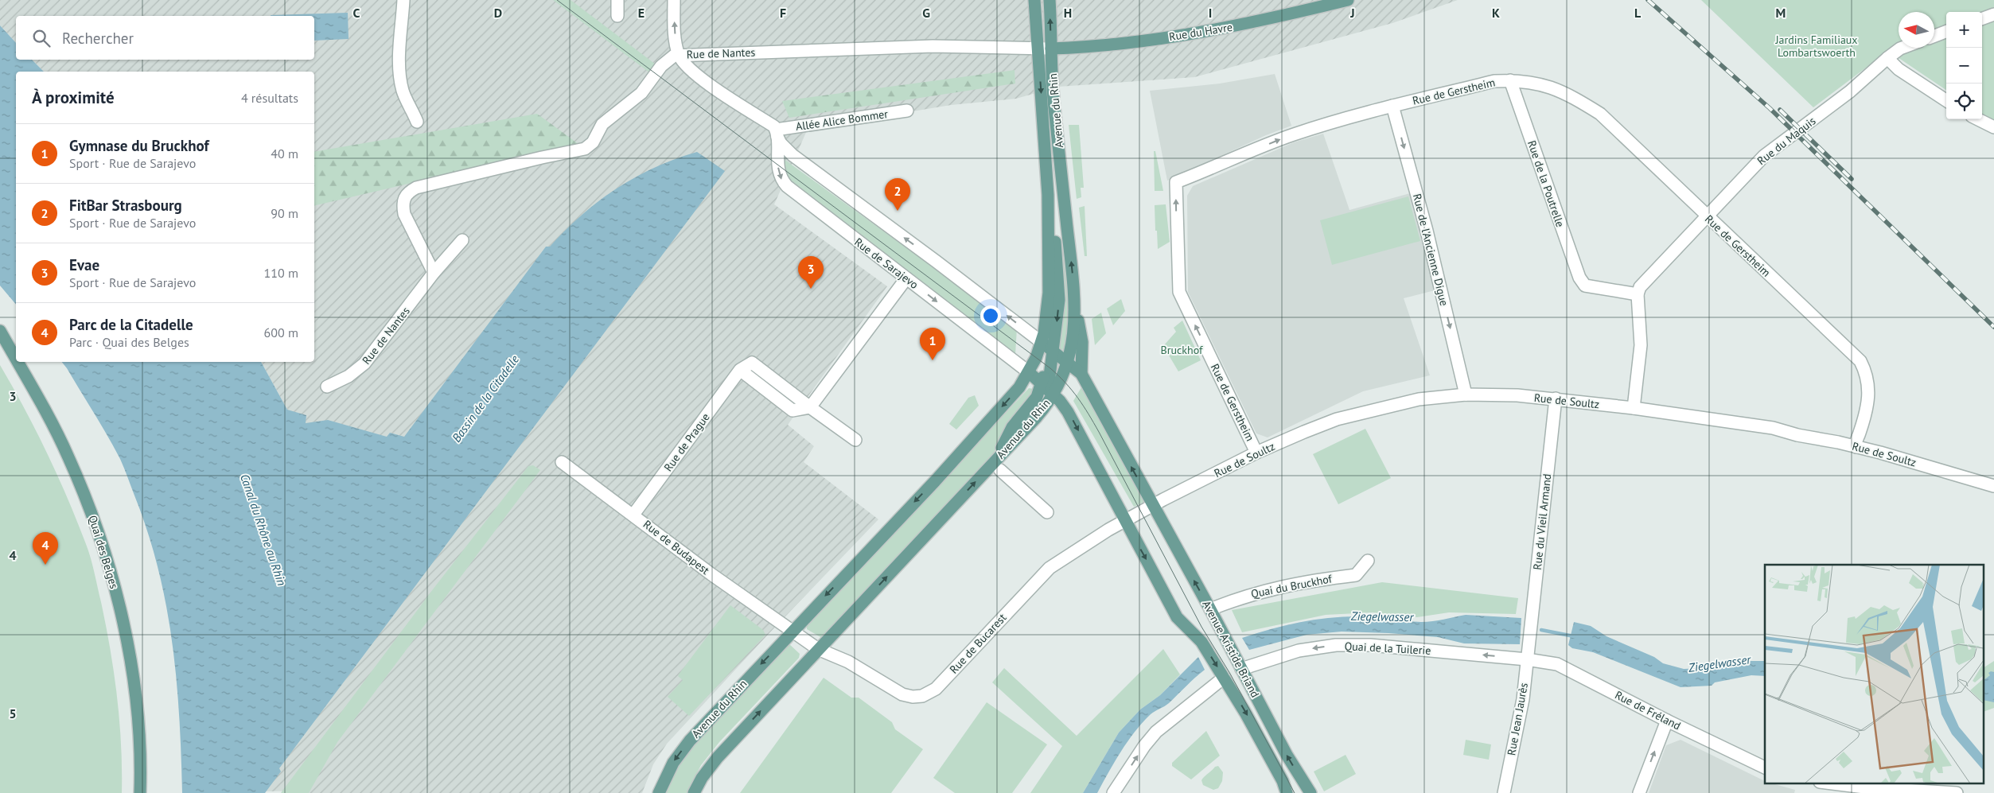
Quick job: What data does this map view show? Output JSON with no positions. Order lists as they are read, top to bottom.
{
  "streets": {
    "main road": [
      "Rue du Havre",
      "Avenue du Rhin",
      "Quai des Belges",
      "Quai de la Tuilerie",
      "Avenue Aristide Briand"
    ],
    "street": [
      "Rue de Nantes",
      "Rue de Gerstheim",
      "Allée Alice Bommer",
      "Rue du Maquis",
      "Rue de la Poutrelle",
      "Rue de l'Ancienne Digue",
      "Rue de Sarajevo",
      "Rue de Soultz",
      "Rue de Prague",
      "Rue du Vieil Armand",
      "Rue de Budapest",
      "Quai du Bruckhof",
      "Rue de Bucarest",
      "Rue de Fréland",
      "Rue Jean Jaurès"
    ]
  },
  "crossings": [
    ["Rue du Havre", "Rue de Nantes"],
    ["Rue du Havre", "Avenue du Rhin"],
    ["Rue de Nantes", "Avenue du Rhin"],
    ["Rue de Gerstheim", "Rue du Maquis"],
    ["Rue de Gerstheim", "Rue de la Poutrelle"],
    ["Rue de Gerstheim", "Rue de l'Ancienne Digue"],
    ["Rue de Gerstheim", "Rue de Soultz"],
    ["Avenue du Rhin", "Rue de Sarajevo"],
    ["Avenue du Rhin", "Rue de Budapest"],
    ["Avenue du Rhin", "Rue de Bucarest"],
    ["Avenue du Rhin", "Avenue Aristide Briand"],
    ["Allée Alice Bommer", "Rue de Sarajevo"],
    ["Rue du Maquis", "Rue de la Poutrelle"],
    ["Rue de l'Ancienne Digue", "Rue de Soultz"],
    ["Rue de Sarajevo", "Avenue Aristide Briand"],
    ["Rue de Soultz", "Rue du Vieil Armand"],
    ["Rue de Soultz", "Avenue Aristide Briand"],
    ["Rue de Prague", "Rue de Budapest"],
    ["Rue du Vieil Armand", "Rue Jean Jaurès"],
    ["Quai du Bruckhof", "Avenue Aristide Briand"],
    ["Rue de Bucarest", "Avenue Aristide Briand"],
    ["Quai de la Tuilerie", "Avenue Aristide Briand"],
    ["Quai de la Tuilerie", "Rue de Fréland"],
    ["Quai de la Tuilerie", "Rue Jean Jaurès"],
    ["Rue de Fréland", "Rue Jean Jaurès"]
  ],
  "one_way": ["Rue de l'Ancienne Digue"],
  "water": ["Bassin de la Citadelle", "Canal du Rhône au Rhin", "Ziegelwasser"],
  "parks": ["Jardins Familiaux Lombartswoerth", "Bruckhof"],
  "north": "left",
  "page": {
    "map_buttons": ["+", "−"],
    "search": "Rechercher",
    "heading": ["À proximité", "4 résultats"],
    "list": [
      {
        "mark": "1",
        "name": "Gymnase du Bruckhof",
        "note": "Sport · Rue de Sarajevo",
        "value": "40 m"
      },
      {
        "mark": "2",
        "name": "FitBar Strasbourg",
        "note": "Sport · Rue de Sarajevo",
        "value": "90 m"
      },
      {
        "mark": "3",
        "name": "Evae",
        "note": "Sport · Rue de Sarajevo",
        "value": "110 m"
      },
      {
        "mark": "4",
        "name": "Parc de la Citadelle",
        "note": "Parc · Quai des Belges",
        "value": "600 m"
      }
    ],
    "pins": [
      "2",
      "3",
      "1",
      "4"
    ]
  },
  "grid": {
    "columns": [
      "C",
      "D",
      "E",
      "F",
      "G",
      "H",
      "I",
      "J",
      "K",
      "L",
      "M"
    ],
    "rows": ["3", "4", "5"]
  }
}
